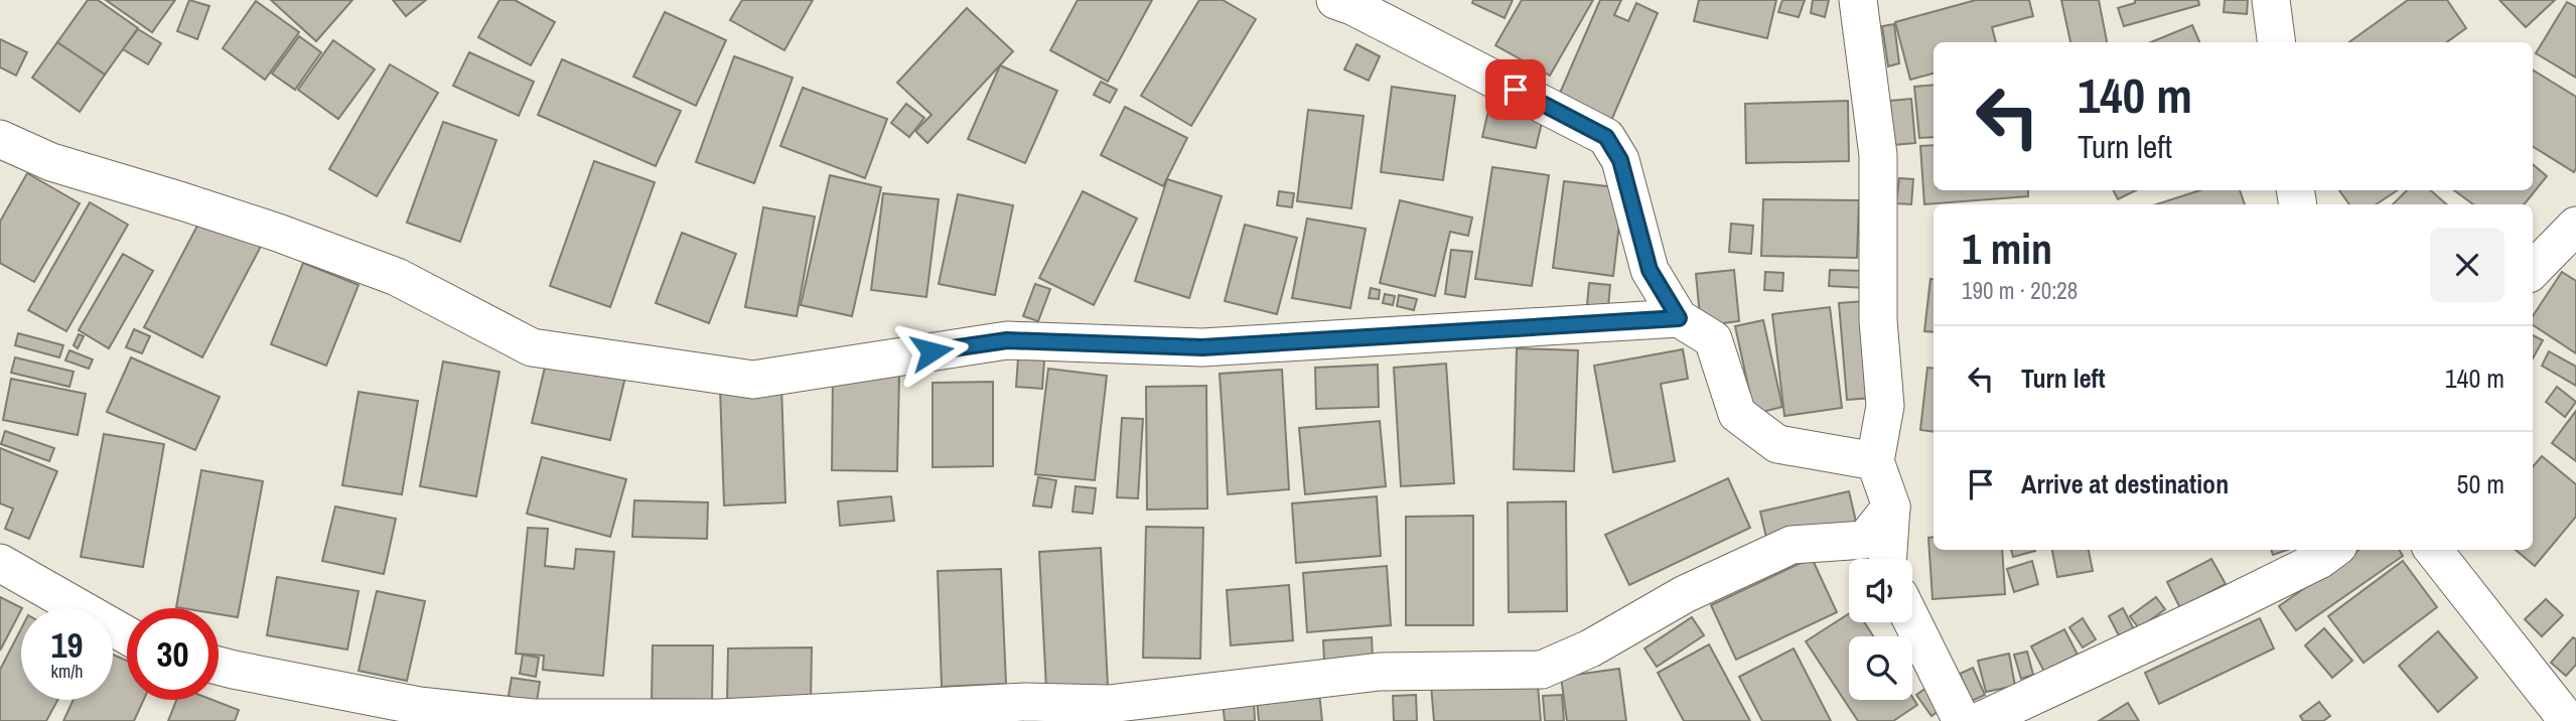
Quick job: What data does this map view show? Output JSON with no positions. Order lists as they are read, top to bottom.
{
  "page": {
    "turn": ["140 m", "Turn left"],
    "heading": ["1 min", "190 m · 20:28"],
    "list": [
      {
        "name": "Turn left",
        "value": "140 m"
      },
      {
        "name": "Arrive at destination",
        "value": "50 m"
      }
    ],
    "speed": "19 km/h",
    "limit": "30"
  }
}
